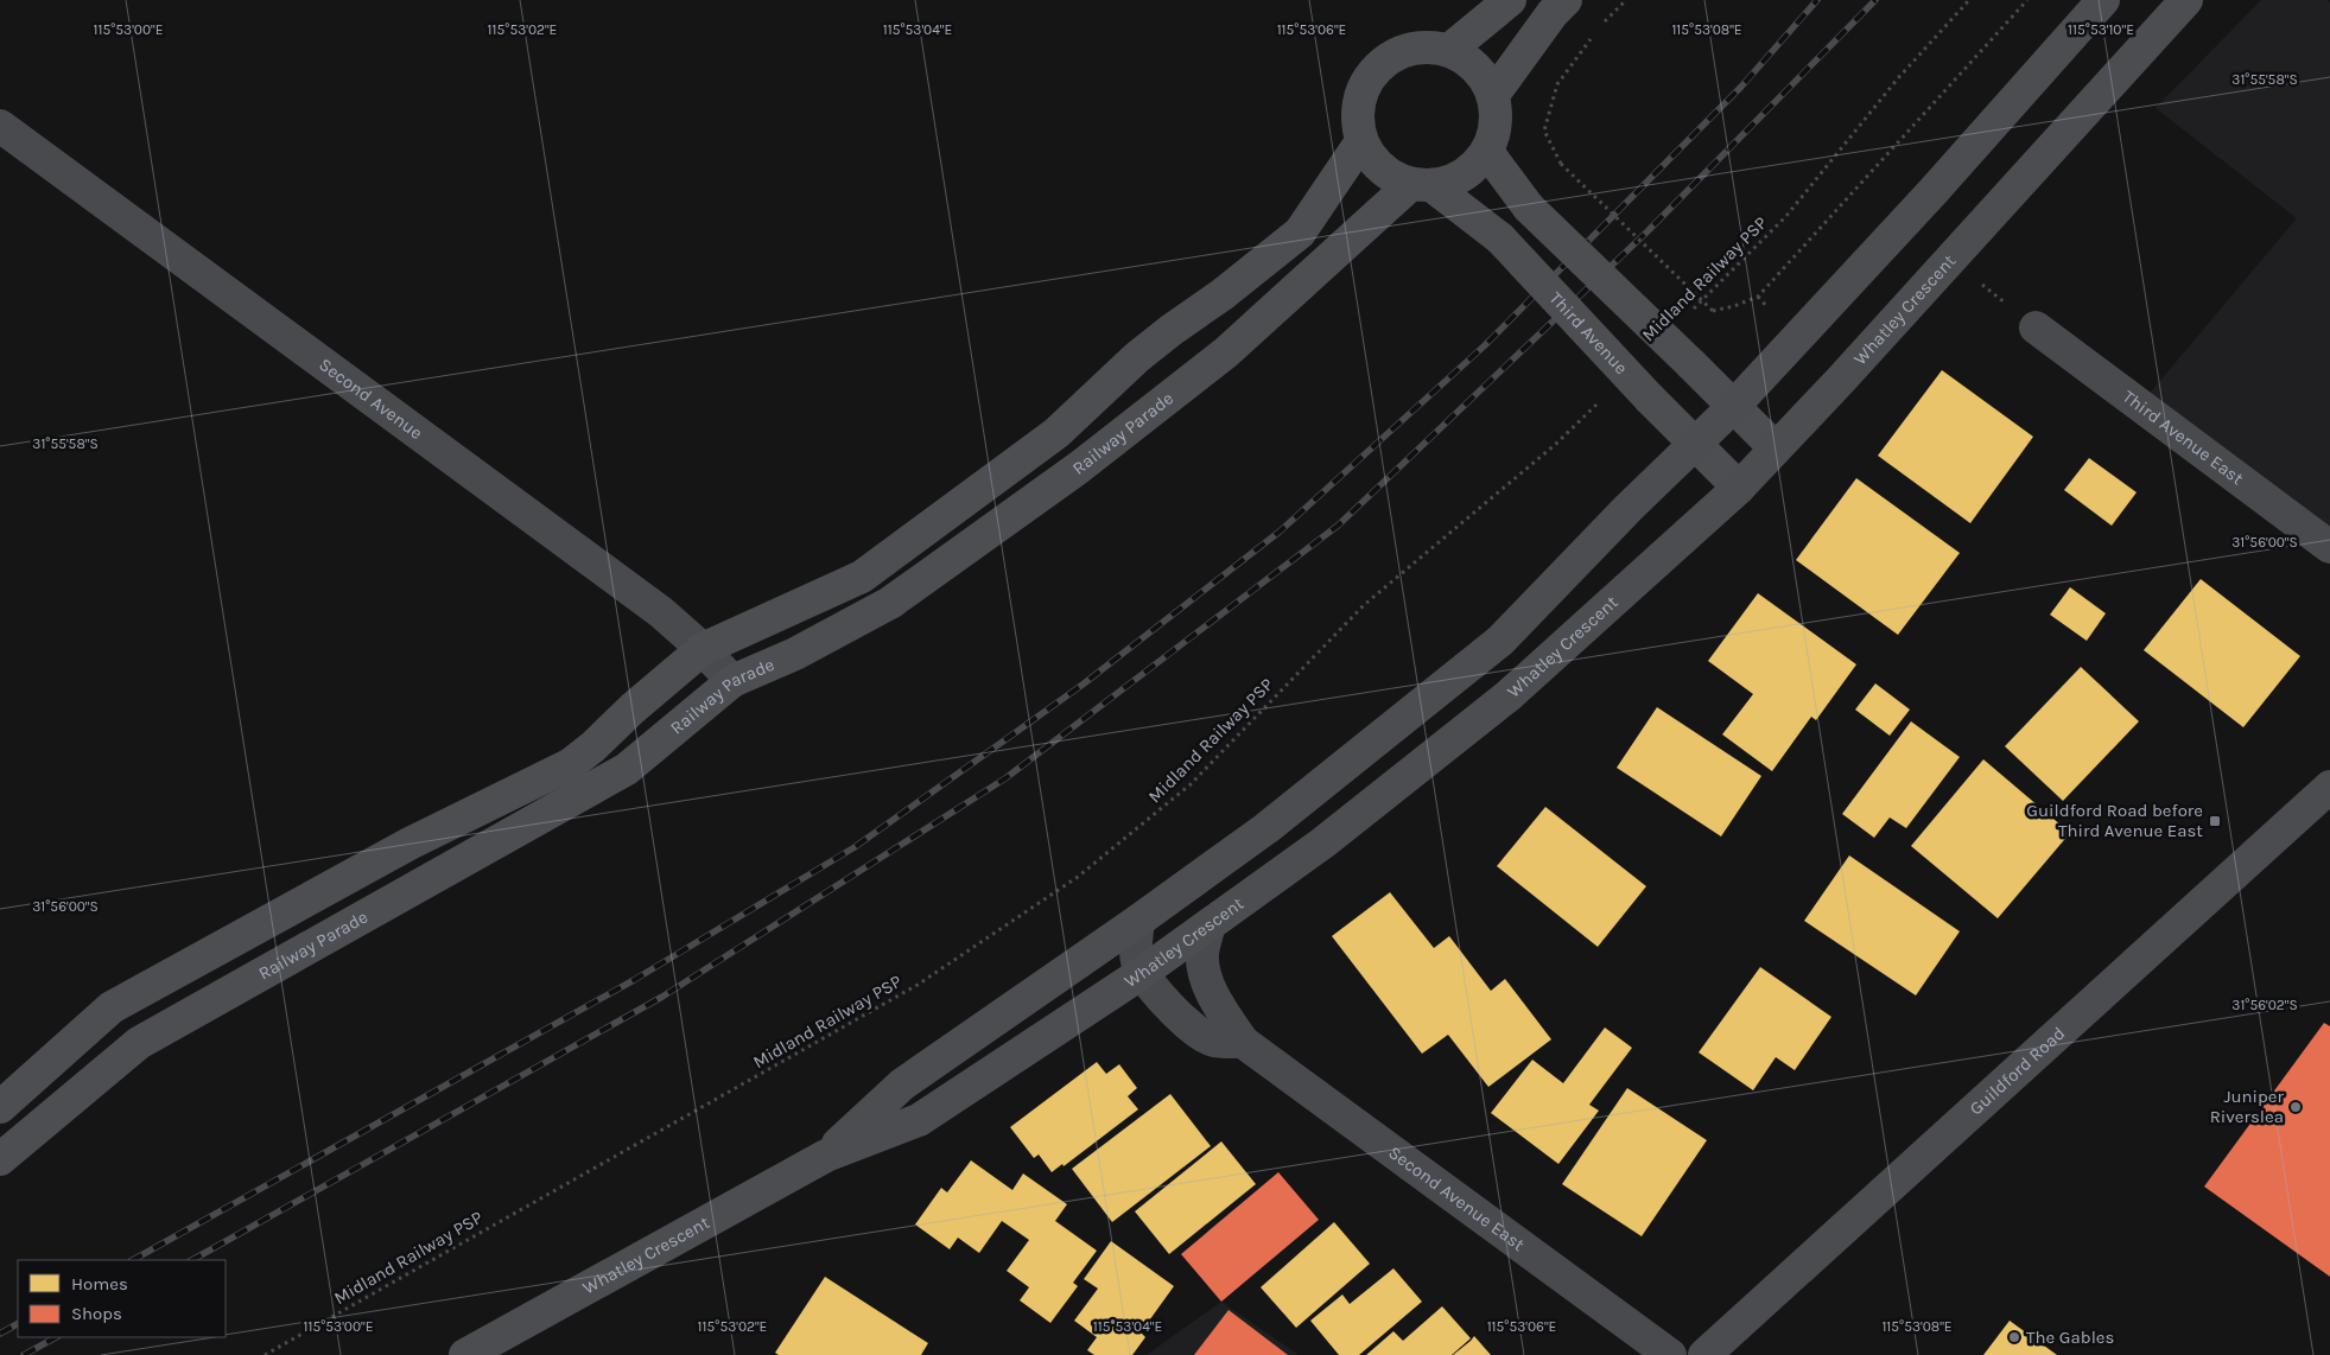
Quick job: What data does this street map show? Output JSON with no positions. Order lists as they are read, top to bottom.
{
  "streets": {
    "highway": ["Guildford Road"],
    "main road": ["Whatley Crescent"],
    "street": [
      "Third Avenue",
      "Second Avenue",
      "Railway Parade",
      "Third Avenue East",
      "Second Avenue East"
    ],
    "path": ["Midland Railway PSP"]
  },
  "crossings": [
    ["Whatley Crescent", "Third Avenue"],
    ["Whatley Crescent", "Second Avenue East"],
    ["Third Avenue", "Railway Parade"],
    ["Second Avenue", "Railway Parade"]
  ],
  "places": {
    "transit": ["Guildford Road before Third Avenue East"],
    "other": ["Juniper Riverslea", "The Gables"]
  },
  "legend": ["Homes", "Shops"],
  "coordinates": [
    "115°53'00\"E",
    "115°53'02\"E",
    "115°53'04\"E",
    "115°53'06\"E",
    "115°53'08\"E",
    "115°53'10\"E",
    "31°55'58\"S",
    "31°56'00\"S",
    "31°56'02\"S"
  ]
}
